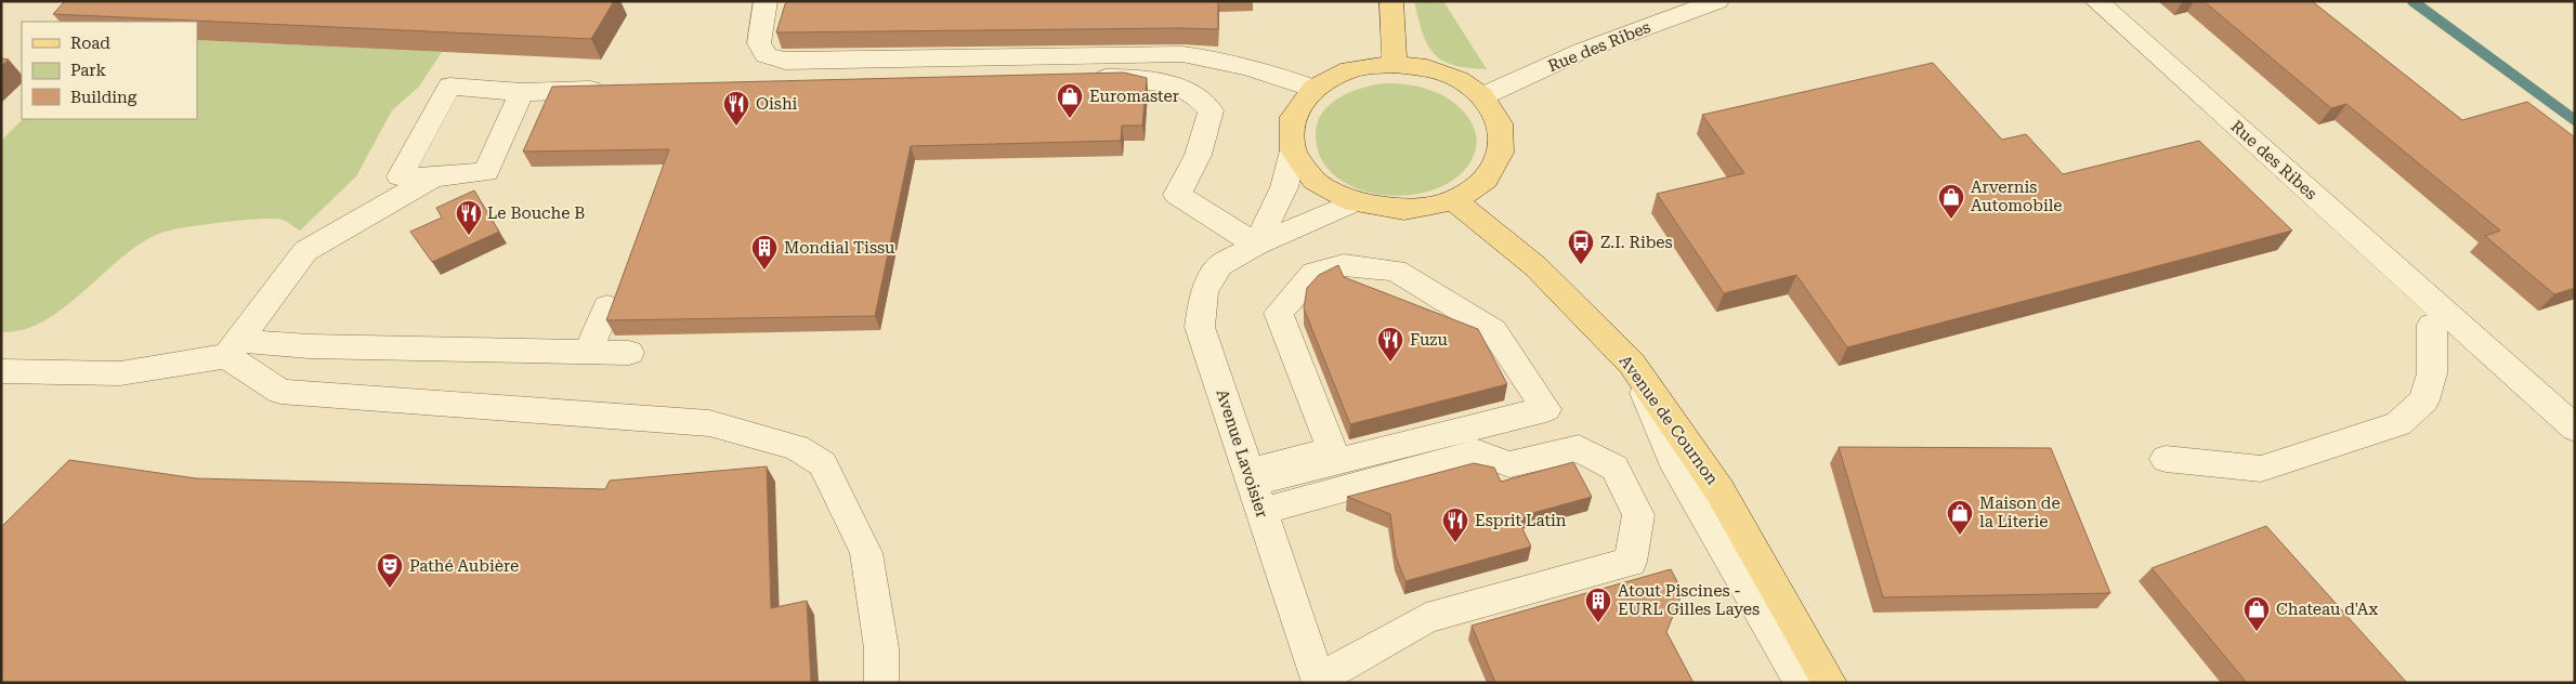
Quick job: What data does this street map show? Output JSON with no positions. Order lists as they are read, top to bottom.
{
  "streets": {
    "main road": ["Avenue de Cournon"],
    "street": ["Rue des Ribes", "Avenue Lavoisier"]
  },
  "crossings": [
    ["Rue des Ribes", "Avenue de Cournon"],
    ["Rue des Ribes", "Avenue Lavoisier"],
    ["Avenue de Cournon", "Avenue Lavoisier"]
  ],
  "places": {
    "shop": [
      "Euromaster",
      "Arvernis Automobile",
      "Maison de la Literie",
      "Chateau d'Ax"
    ],
    "restaurant": [
      "Oishi",
      "Le Bouche B",
      "Fuzu",
      "Esprit Latin"
    ],
    "bus stop": ["Z.I. Ribes"],
    "building": ["Mondial Tissu", "Atout Piscines - EURL Gilles Layes"],
    "theatre": ["Pathé Aubière"]
  },
  "legend": ["Road", "Park", "Building"]
}
